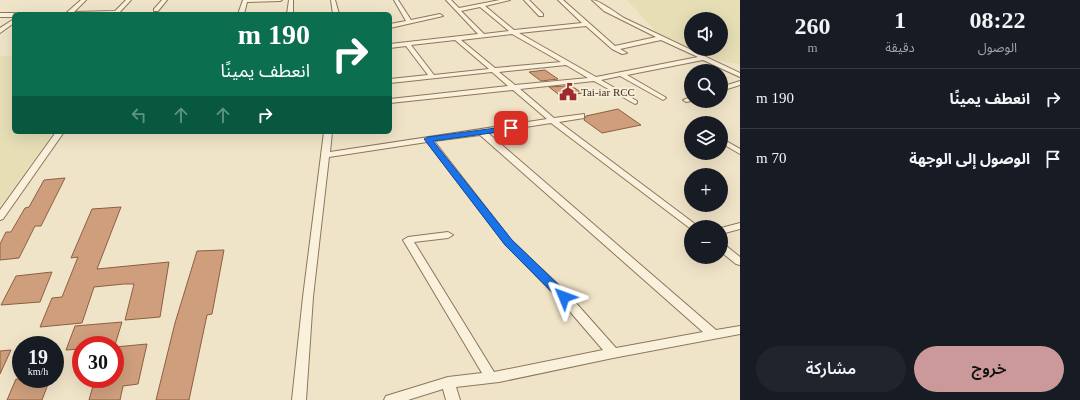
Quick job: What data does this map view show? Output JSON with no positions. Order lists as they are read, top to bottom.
{
  "places": {
    "public building": ["Tai-iar RCC"]
  },
  "page": {
    "eta": [
      "08:22",
      "الوصول",
      "1",
      "دقيقة",
      "260",
      "m"
    ],
    "map_buttons": ["+", "−"],
    "turn": ["190 m", "انعطف يمينًا"],
    "list": [
      {
        "name": "انعطف يمينًا",
        "value": "190 m"
      },
      {
        "name": "الوصول إلى الوجهة",
        "value": "70 m"
      }
    ],
    "speed": "19 km/h",
    "limit": "30",
    "buttons": ["خروج", "مشاركة"]
  }
}
